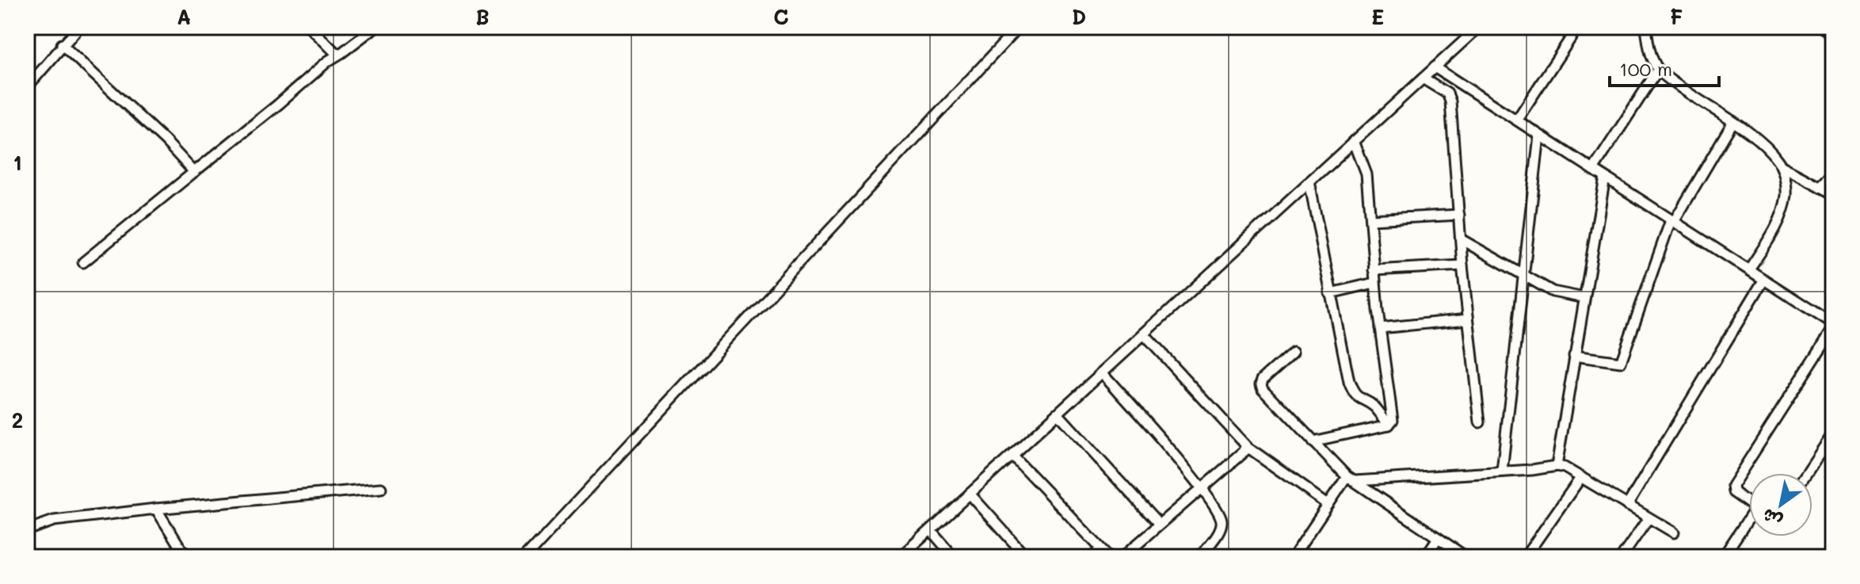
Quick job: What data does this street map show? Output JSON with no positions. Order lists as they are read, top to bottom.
{
  "scale_bar": "100 m",
  "north": "bottom left",
  "grid": {
    "columns": [
      "A",
      "B",
      "C",
      "D",
      "E",
      "F"
    ],
    "rows": ["1", "2"]
  }
}
